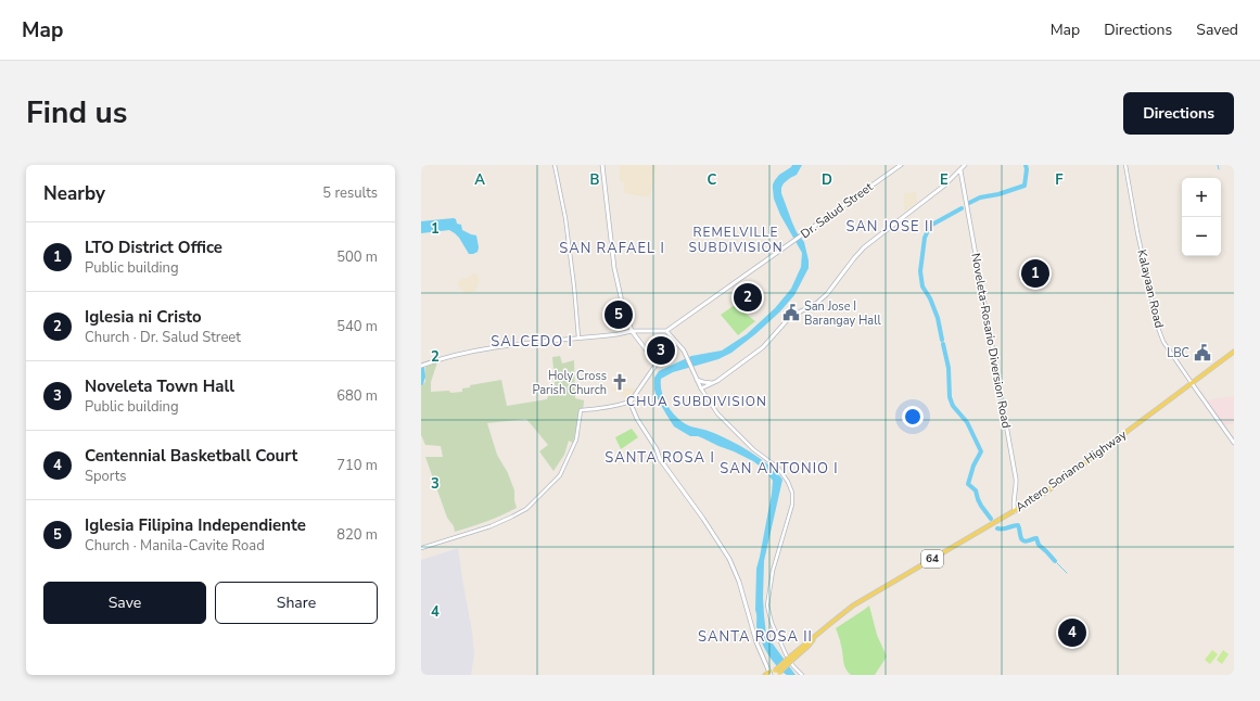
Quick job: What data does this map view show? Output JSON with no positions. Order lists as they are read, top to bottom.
{
  "streets": {
    "main road": [
      "Dr. Salud Street",
      "Kalayaan Road",
      "Noveleta-Rosario Diversion Road",
      "Antero Soriano Highway",
      "64"
    ]
  },
  "crossings": [
    ["Kalayaan Road", "Antero Soriano Highway"],
    ["Noveleta-Rosario Diversion Road", "Antero Soriano Highway"]
  ],
  "districts": [
    "SAN JOSE II",
    "REMELVILLE SUBDIVISION",
    "SAN RAFAEL I",
    "SALCEDO I",
    "CHUA SUBDIVISION",
    "SANTA ROSA I",
    "SAN ANTONIO I",
    "SANTA ROSA II"
  ],
  "places": {
    "public building": ["San Jose I Barangay Hall", "LBC"],
    "church": ["Holy Cross Parish Church"]
  },
  "page": {
    "header": "Map",
    "nav": ["Map", "Directions", "Saved"],
    "title": "Find us",
    "buttons": [
      "Directions",
      ["Save", "Share"]
    ],
    "heading": ["Nearby", "5 results"],
    "map_buttons": ["+", "−"],
    "list": [
      {
        "mark": "1",
        "name": "LTO District Office",
        "note": "Public building",
        "value": "500 m"
      },
      {
        "mark": "2",
        "name": "Iglesia ni Cristo",
        "note": "Church · Dr. Salud Street",
        "value": "540 m"
      },
      {
        "mark": "3",
        "name": "Noveleta Town Hall",
        "note": "Public building",
        "value": "680 m"
      },
      {
        "mark": "4",
        "name": "Centennial Basketball Court",
        "note": "Sports",
        "value": "710 m"
      },
      {
        "mark": "5",
        "name": "Iglesia Filipina Independiente",
        "note": "Church · Manila-Cavite Road",
        "value": "820 m"
      }
    ],
    "pins": [
      "1",
      "2",
      "5",
      "3",
      "4"
    ]
  },
  "grid": {
    "columns": [
      "A",
      "B",
      "C",
      "D",
      "E",
      "F"
    ],
    "rows": [
      "1",
      "2",
      "3",
      "4"
    ]
  }
}
